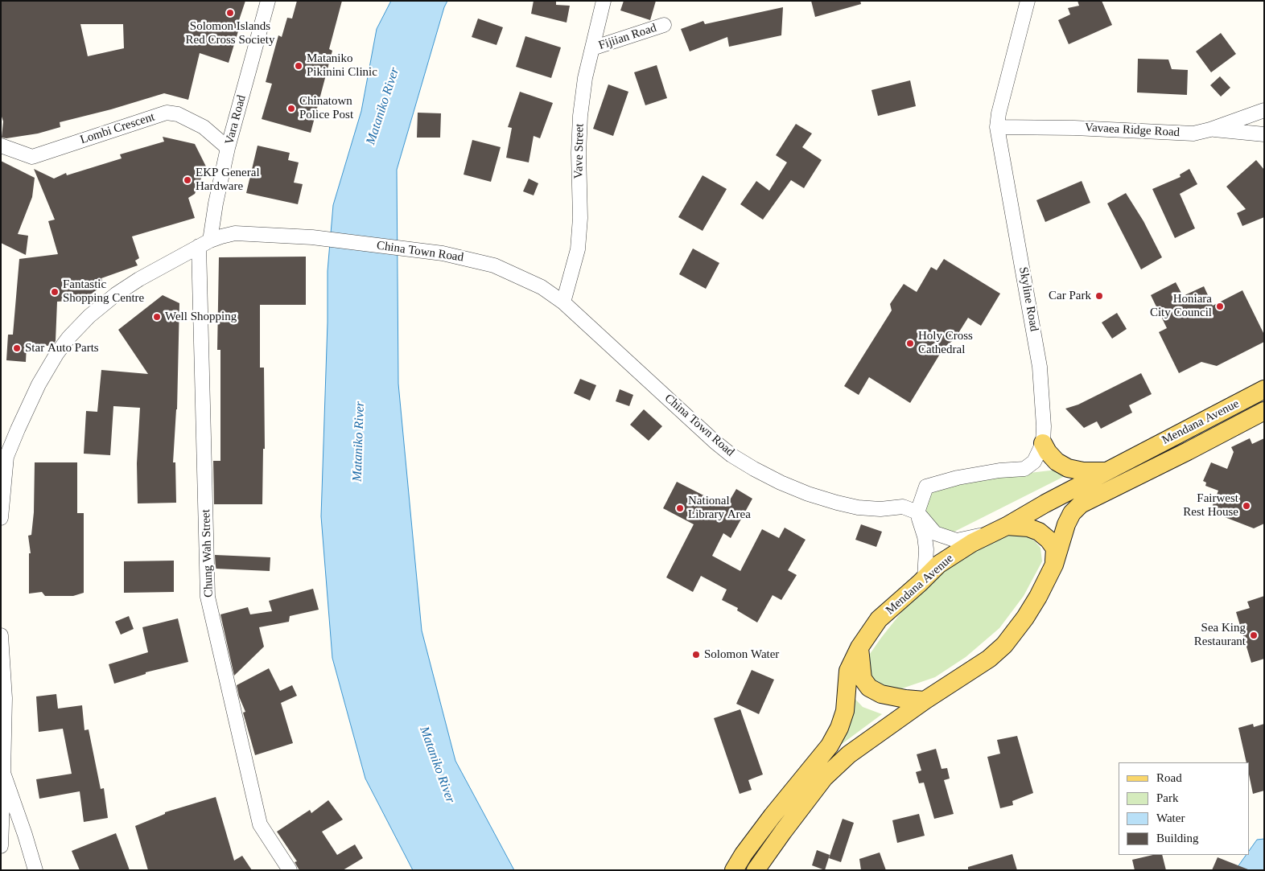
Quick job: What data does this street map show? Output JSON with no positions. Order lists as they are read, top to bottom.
{
  "streets": {
    "main road": ["Mendana Avenue"],
    "street": [
      "Fijiian Road",
      "Vara Road",
      "Lombi Crescent",
      "Vavaea Ridge Road",
      "Vave Street",
      "China Town Road",
      "Skyline Road",
      "Chung Wah Street"
    ]
  },
  "crossings": [
    ["Fijiian Road", "Vave Street"],
    ["Vara Road", "Lombi Crescent"],
    ["Vara Road", "China Town Road"],
    ["Vara Road", "Chung Wah Street"],
    ["Vavaea Ridge Road", "Skyline Road"],
    ["Vave Street", "China Town Road"],
    ["China Town Road", "Skyline Road"],
    ["China Town Road", "Chung Wah Street"]
  ],
  "water": ["Mataniko River"],
  "places": [
    "Solomon Islands Red Cross Society",
    "Mataniko Pikinini Clinic",
    "Chinatown Police Post",
    "EKP General Hardware",
    "Fantastic Shopping Centre",
    "Car Park",
    "Honiara City Council",
    "Well Shopping",
    "Holy Cross Cathedral",
    "Star Auto Parts",
    "Fairwest Rest House",
    "National Library Area",
    "Sea King Restaurant",
    "Solomon Water"
  ],
  "legend": [
    "Road",
    "Park",
    "Water",
    "Building"
  ]
}
